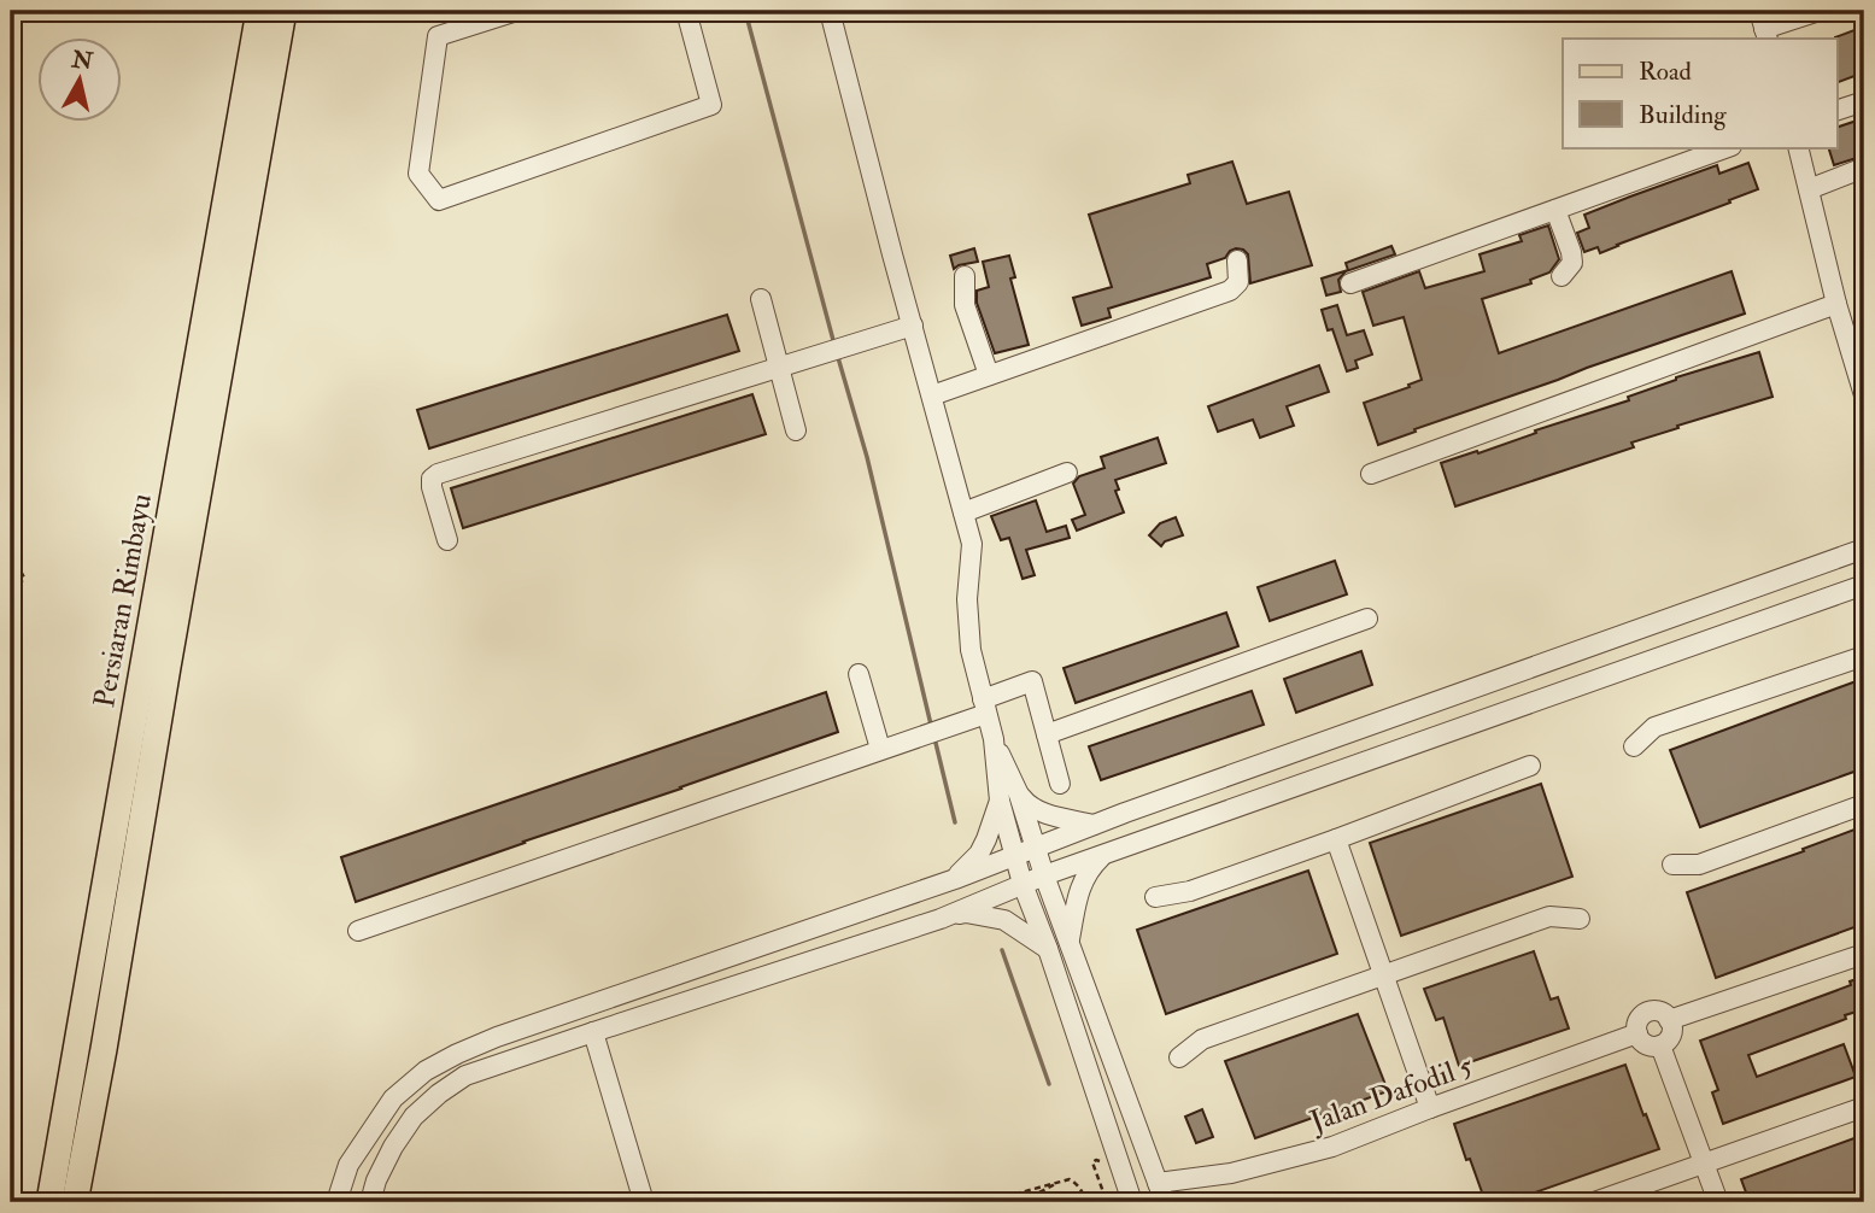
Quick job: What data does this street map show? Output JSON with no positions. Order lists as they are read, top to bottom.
{
  "streets": {
    "main road": ["Persiaran Rimbayu"],
    "street": ["Jalan Dafodil 5"]
  },
  "legend": ["Road", "Building"],
  "north": "top"
}
